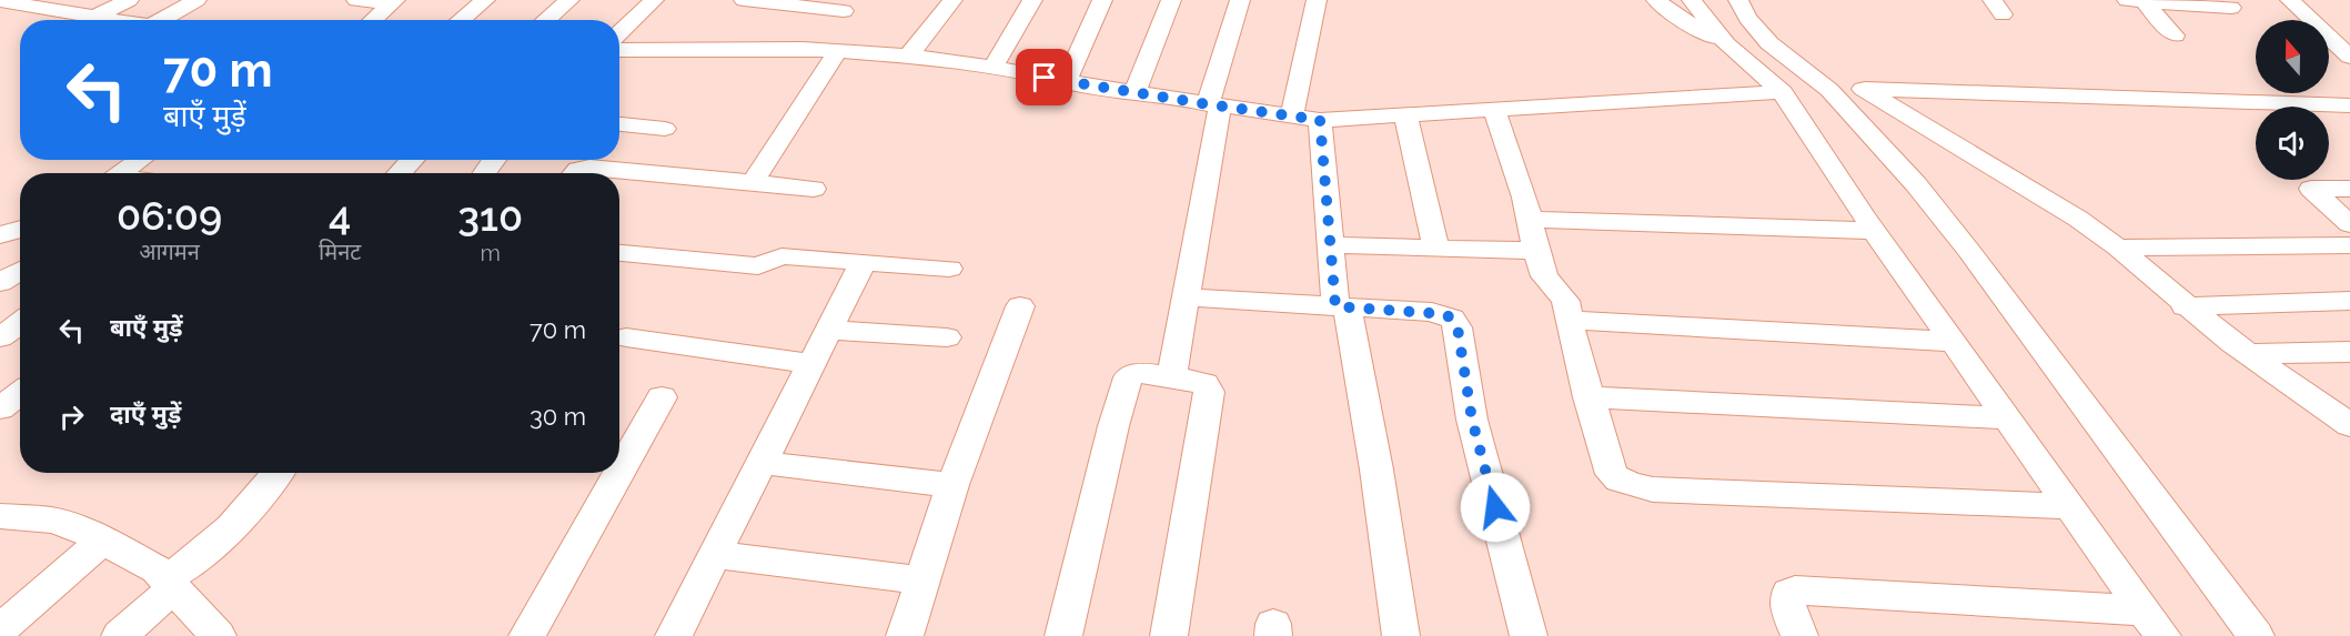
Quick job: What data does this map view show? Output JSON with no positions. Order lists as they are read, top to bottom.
{
  "north": "top",
  "page": {
    "turn": ["70 m", "बाएँ मुड़ें"],
    "eta": [
      "06:09",
      "आगमन",
      "4",
      "मिनट",
      "310",
      "m"
    ],
    "list": [
      {
        "name": "बाएँ मुड़ें",
        "value": "70 m"
      },
      {
        "name": "दाएँ मुड़ें",
        "value": "30 m"
      }
    ]
  }
}
